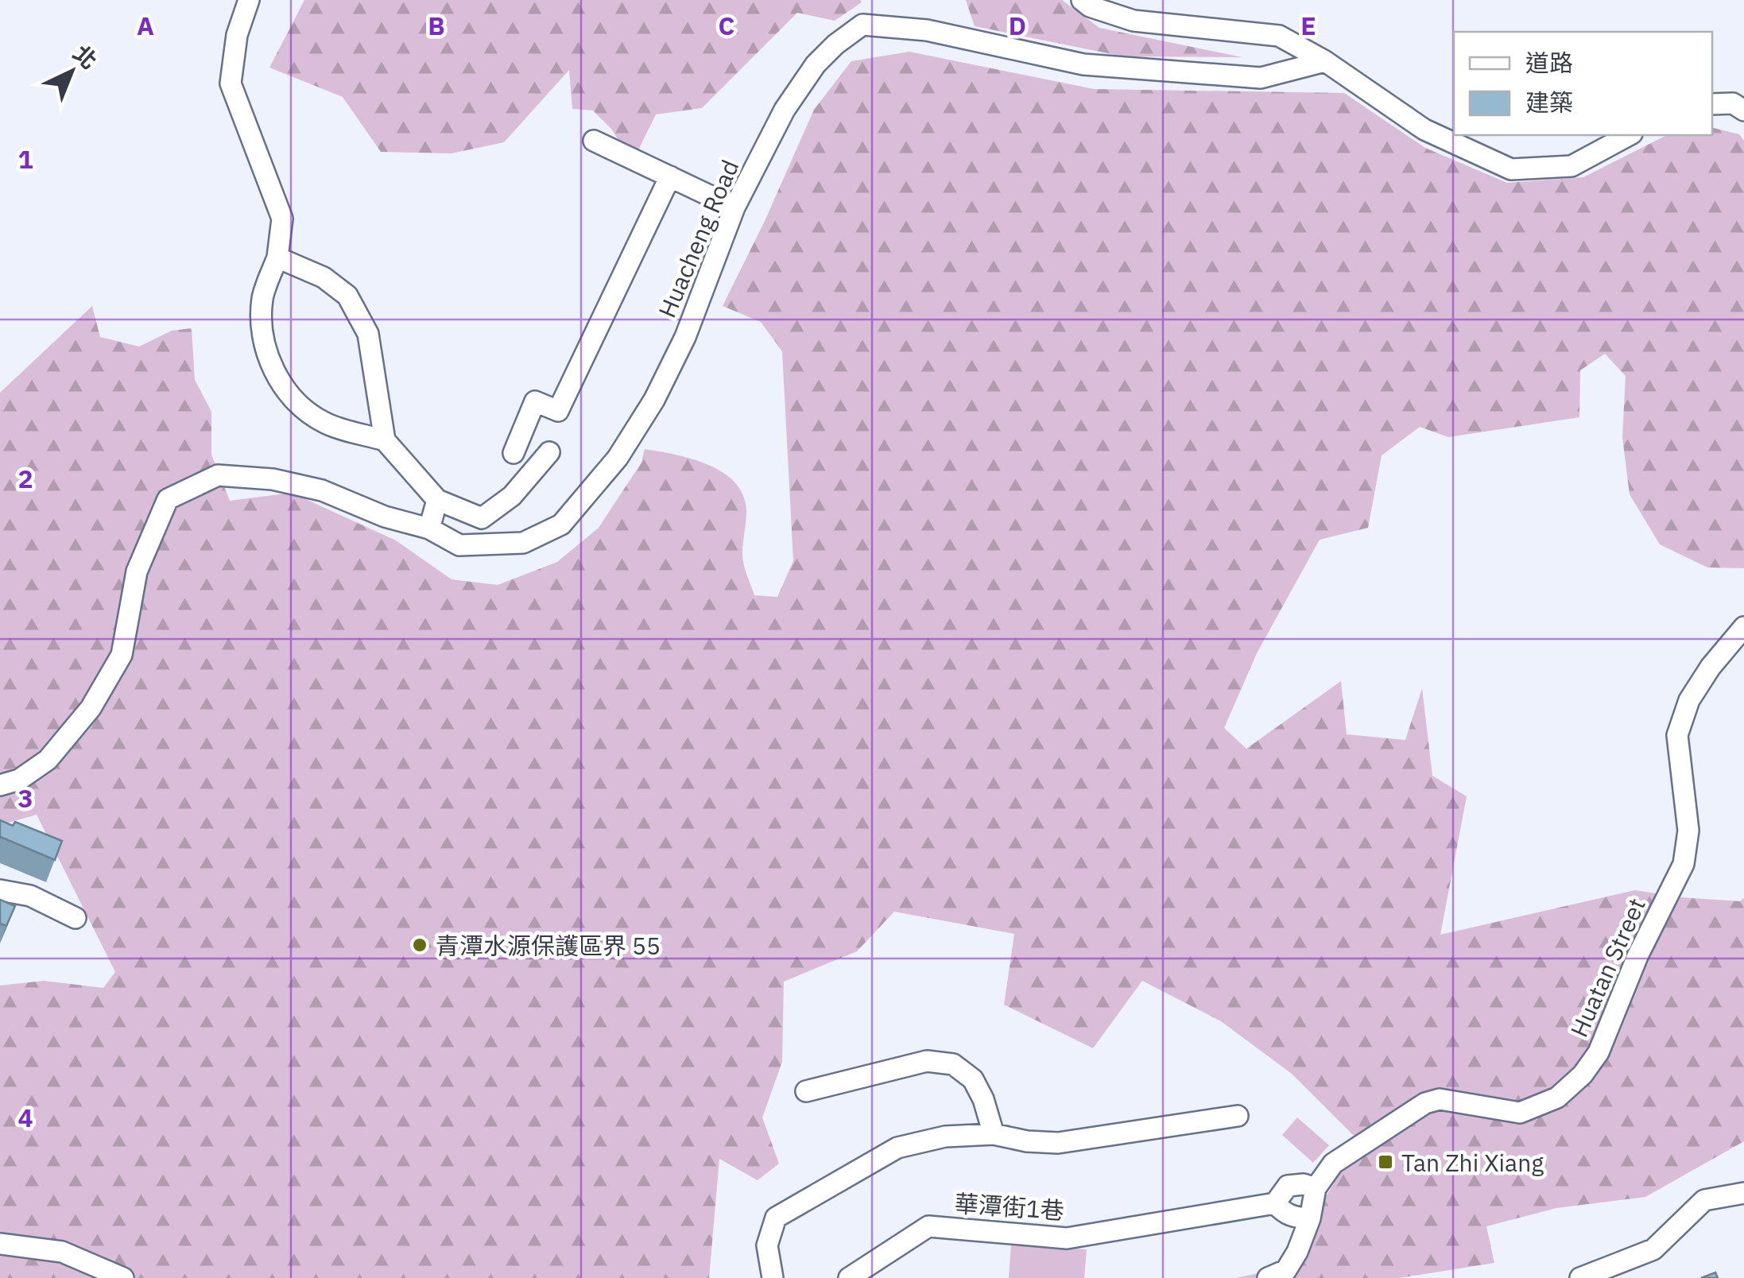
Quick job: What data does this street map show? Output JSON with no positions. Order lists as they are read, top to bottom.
{
  "streets": {
    "street": ["Huacheng Road", "Huatan Street", "華潭街1巷"]
  },
  "crossings": [
    ["Huatan Street", "華潭街1巷"]
  ],
  "places": {
    "other": ["青潭水源保護區界 55"],
    "transit": ["Tan Zhi Xiang"]
  },
  "legend": ["道路", "建築"],
  "north": "top right",
  "grid": {
    "columns": [
      "A",
      "B",
      "C",
      "D",
      "E"
    ],
    "rows": [
      "1",
      "2",
      "3",
      "4"
    ]
  }
}
